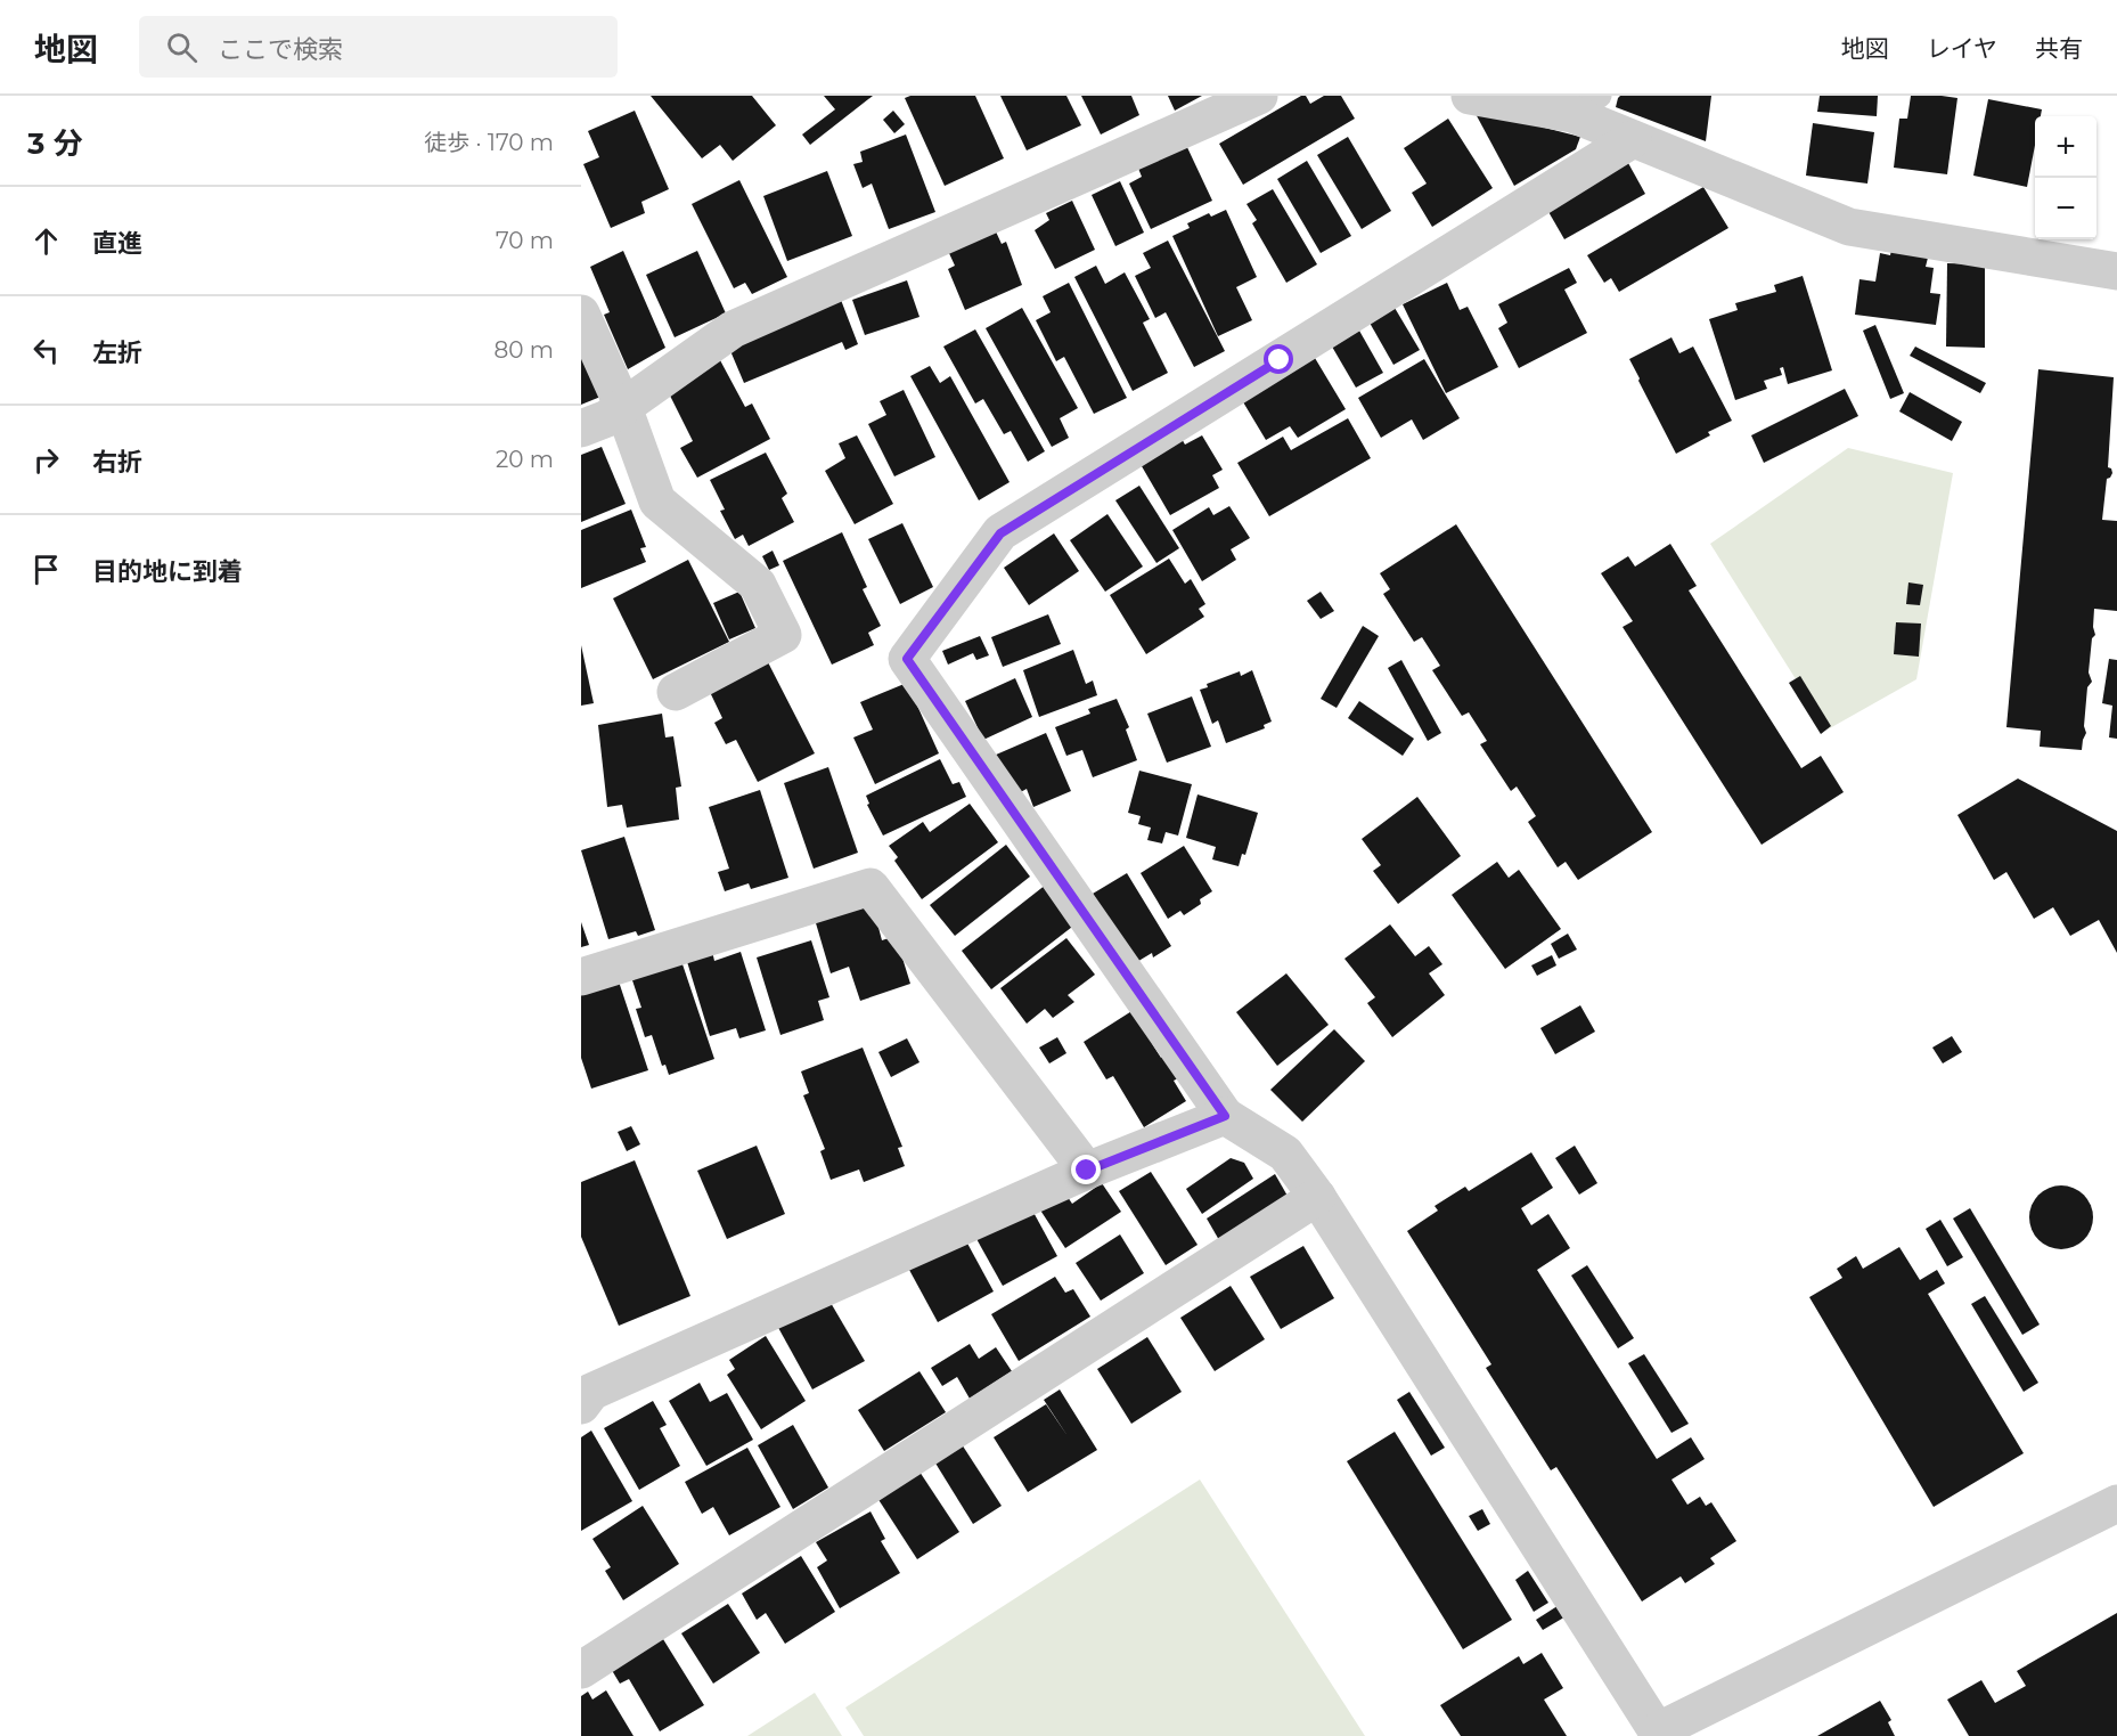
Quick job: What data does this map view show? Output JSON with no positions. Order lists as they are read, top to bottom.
{
  "page": {
    "header": "地図",
    "search": "ここで検索",
    "nav": ["地図", "レイヤ", "共有"],
    "heading": ["3 分", "徒歩 · 170 m"],
    "map_buttons": ["+", "−"],
    "list": [
      ["直進", "70 m"],
      ["左折", "80 m"],
      ["右折", "20 m"],
      "目的地に到着"
    ]
  }
}
